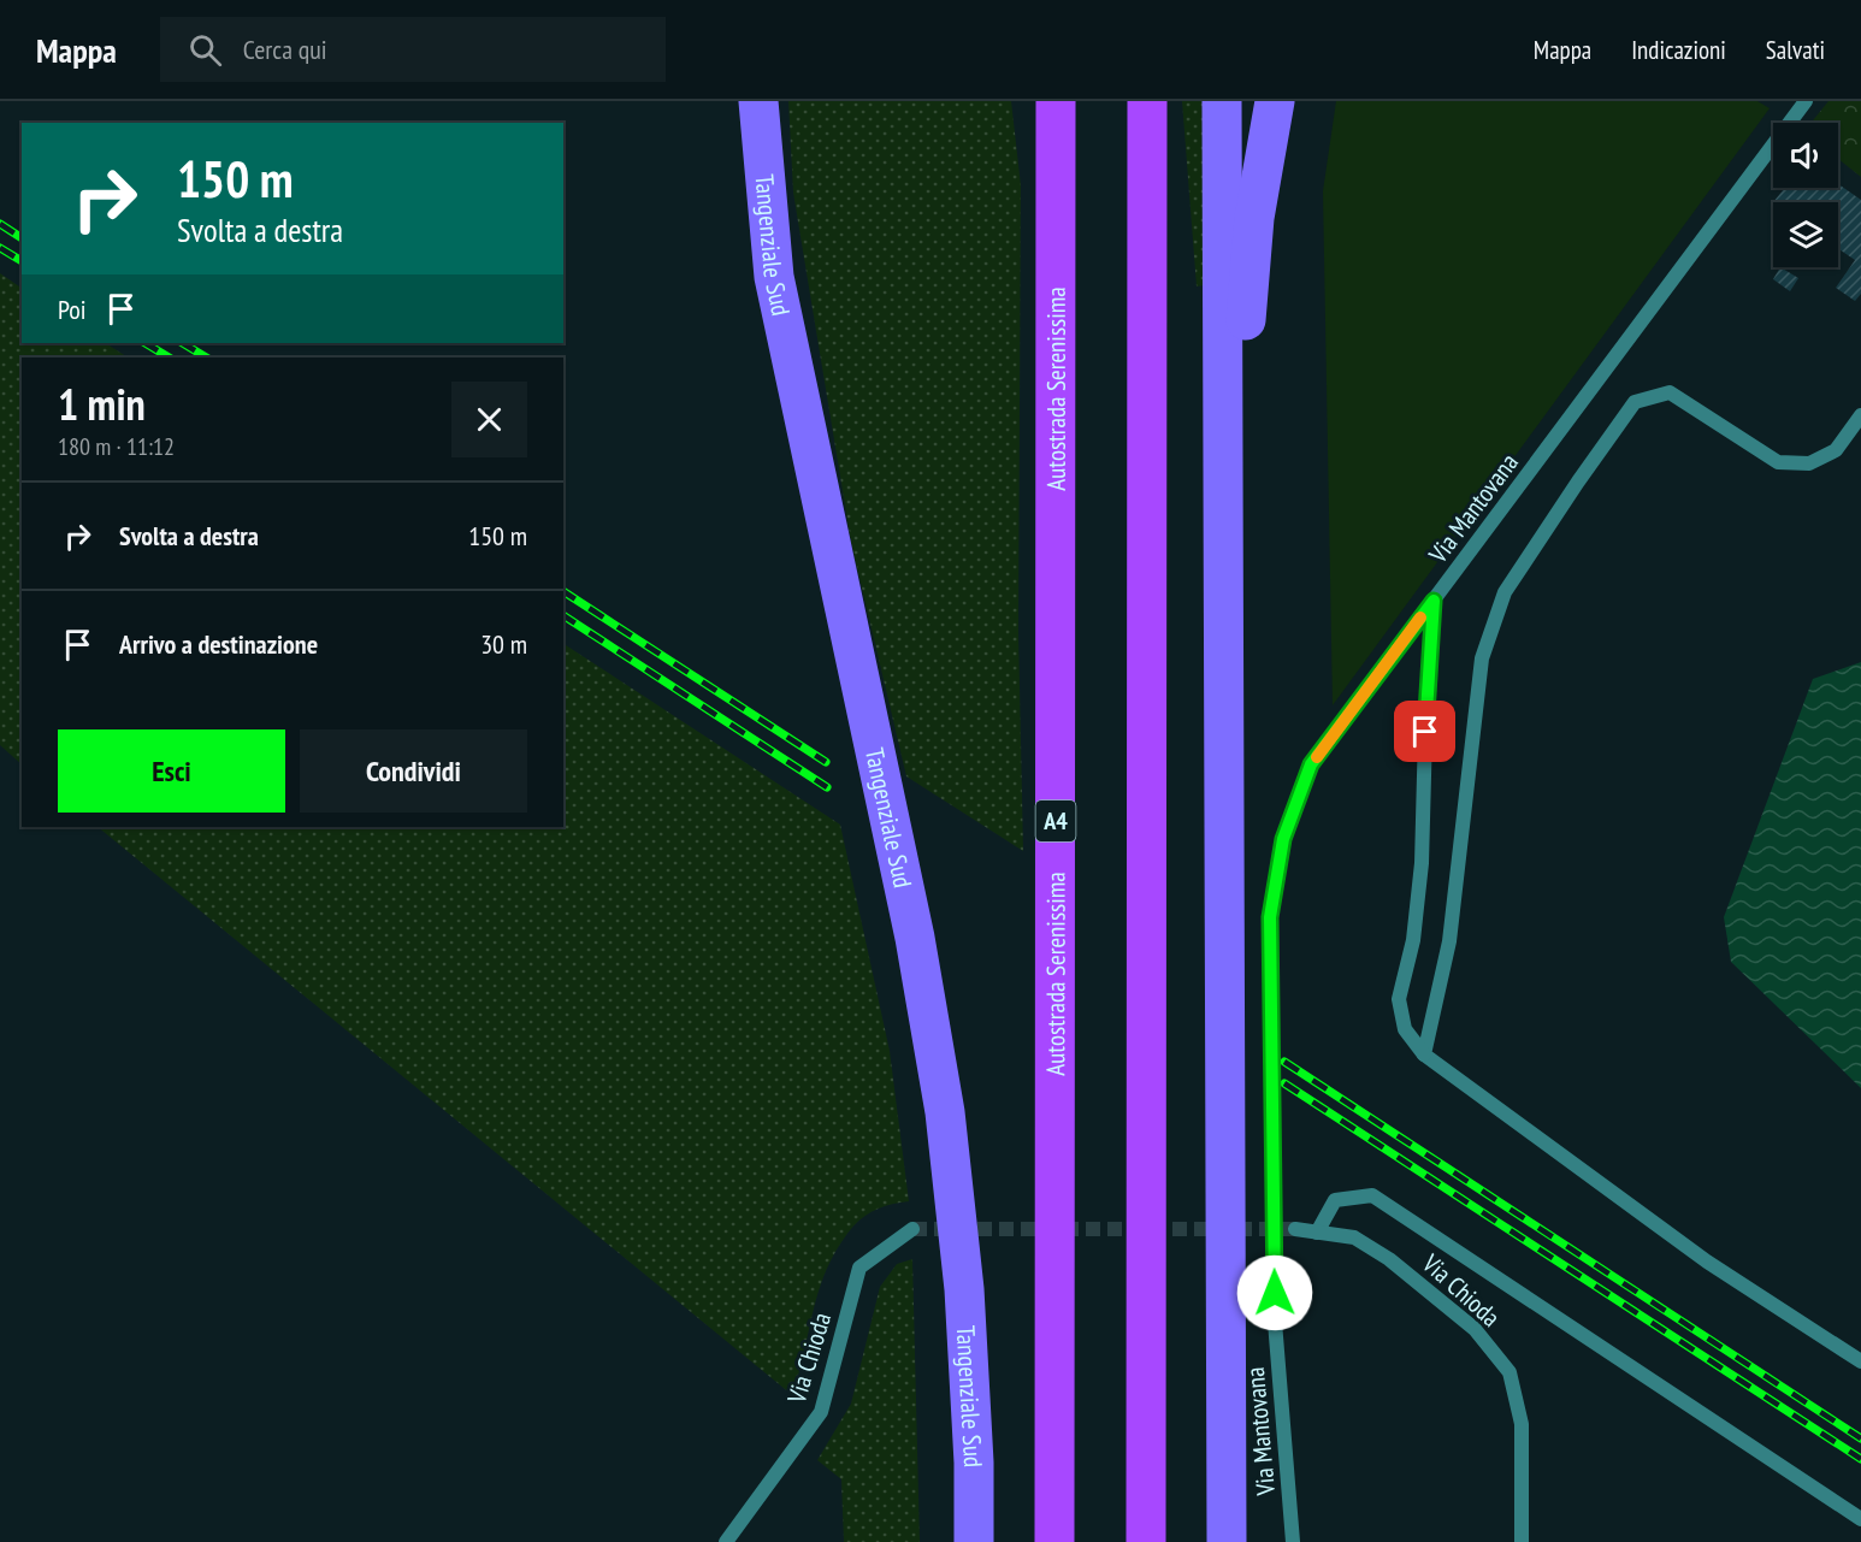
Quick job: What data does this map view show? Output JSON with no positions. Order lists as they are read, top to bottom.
{
  "streets": {
    "highway": ["Tangenziale Sud", "Autostrada Serenissima", "A4"],
    "street": ["Via Mantovana", "Via Chioda"]
  },
  "page": {
    "header": "Mappa",
    "search": "Cerca qui",
    "nav": ["Mappa", "Indicazioni", "Salvati"],
    "turn": ["150 m", "Svolta a destra"],
    "then": "Poi",
    "heading": ["1 min", "180 m · 11:12"],
    "list": [
      {
        "name": "Svolta a destra",
        "value": "150 m"
      },
      {
        "name": "Arrivo a destinazione",
        "value": "30 m"
      }
    ],
    "buttons": ["Esci", "Condividi"]
  }
}
